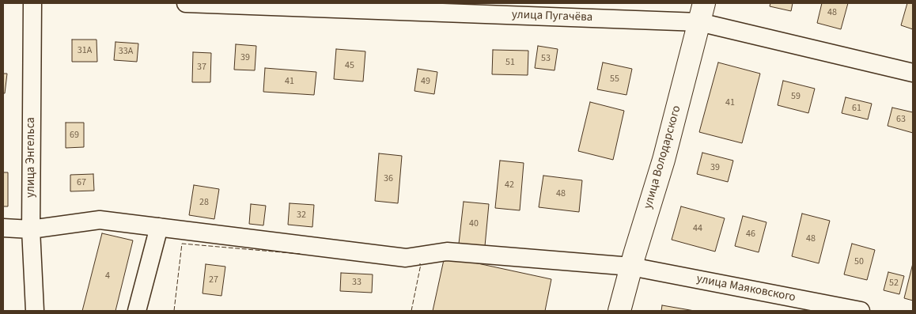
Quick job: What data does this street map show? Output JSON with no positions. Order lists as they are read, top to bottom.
{
  "streets": {
    "main road": ["улица Володарского"],
    "street": ["улица Пугачёва", "улица Энгельса", "улица Маяковского"]
  },
  "crossings": [
    ["улица Пугачёва", "улица Володарского"],
    ["улица Энгельса", "улица Маяковского"],
    ["улица Володарского", "улица Маяковского"]
  ],
  "house_numbers": [
    "48",
    "31А",
    "33А",
    "39",
    "53",
    "51",
    "45",
    "37",
    "55",
    "41",
    "49",
    "59",
    "41",
    "61",
    "63",
    "69",
    "39",
    "36",
    "67",
    "42",
    "48",
    "28",
    "32",
    "40",
    "44",
    "46",
    "48",
    "50",
    "4",
    "27",
    "33",
    "52"
  ]
}
